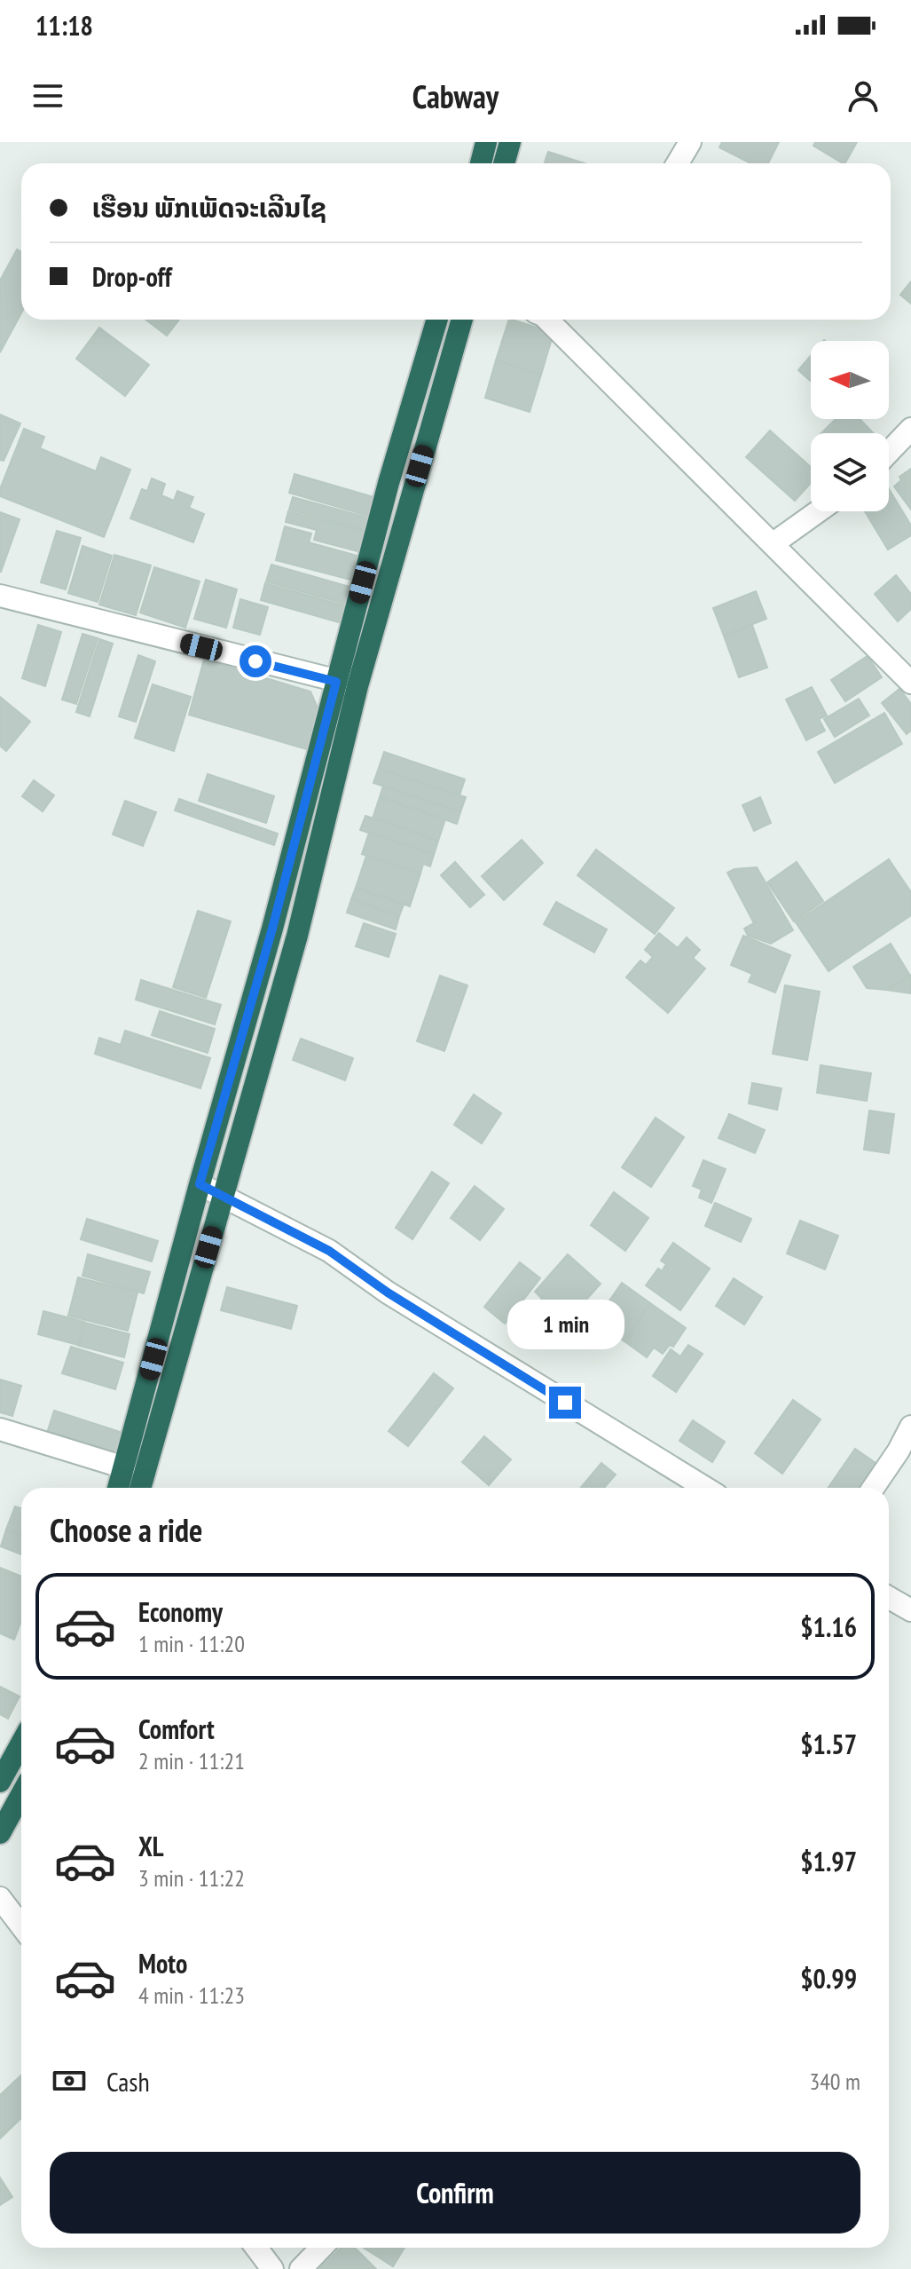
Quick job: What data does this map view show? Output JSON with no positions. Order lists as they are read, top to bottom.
{
  "north": "left",
  "page": {
    "status": "11:18",
    "header": "Cabway",
    "banner": ["ເຮືອນ ພັກເພັດຈະເລີນໄຊ", "Drop-off"],
    "bubble": "1 min",
    "heading": "Choose a ride",
    "list": [
      {
        "name": "Economy",
        "note": "1 min · 11:20",
        "value": "$1.16"
      },
      {
        "name": "Comfort",
        "note": "2 min · 11:21",
        "value": "$1.57"
      },
      {
        "name": "XL",
        "note": "3 min · 11:22",
        "value": "$1.97"
      },
      {
        "name": "Moto",
        "note": "4 min · 11:23",
        "value": "$0.99"
      }
    ],
    "pay": ["Cash", "340 m"],
    "buttons": "Confirm"
  }
}
